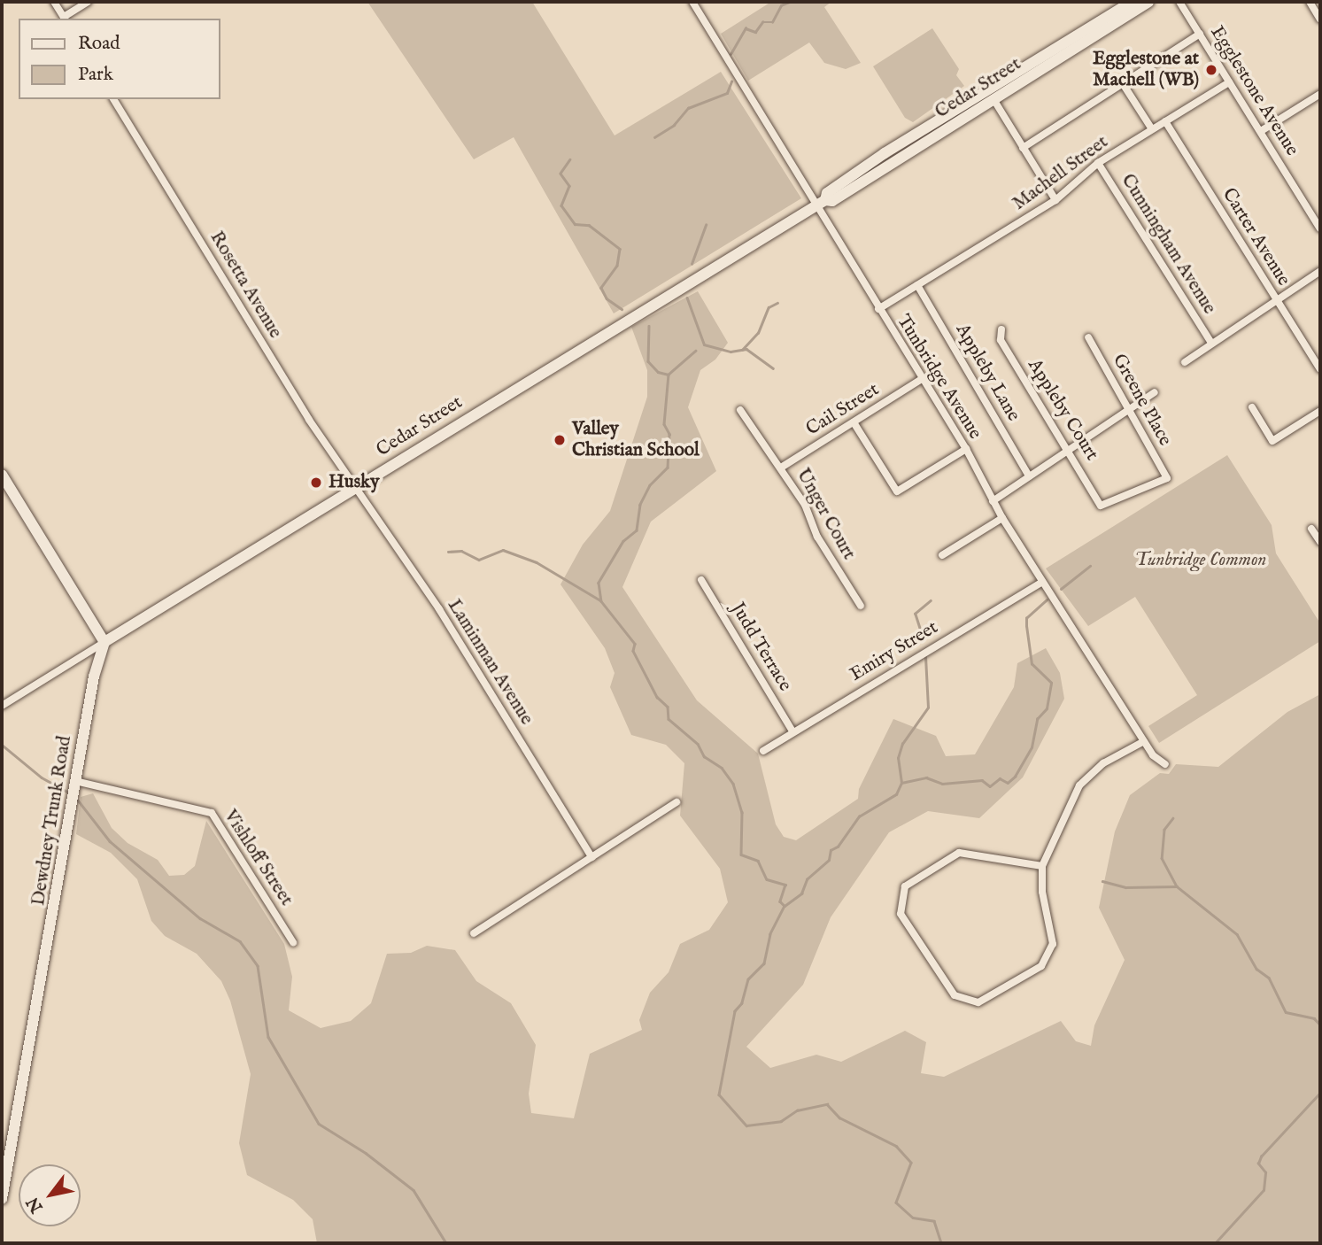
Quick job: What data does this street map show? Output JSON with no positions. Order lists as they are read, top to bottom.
{
  "streets": {
    "main road": ["Cedar Street", "Dewdney Trunk Road"],
    "street": [
      "Egglestone Avenue",
      "Machell Street",
      "Carter Avenue",
      "Cunningham Avenue",
      "Rosetta Avenue",
      "Appleby Lane",
      "Tunbridge Avenue",
      "Greene Place",
      "Cail Street",
      "Appleby Court",
      "Unger Court",
      "Judd Terrace",
      "Emiry Street",
      "Laminman Avenue",
      "Vishloff Street"
    ]
  },
  "crossings": [
    ["Cedar Street", "Rosetta Avenue"],
    ["Cedar Street", "Tunbridge Avenue"],
    ["Cedar Street", "Laminman Avenue"],
    ["Cedar Street", "Dewdney Trunk Road"],
    ["Egglestone Avenue", "Machell Street"],
    ["Machell Street", "Carter Avenue"],
    ["Machell Street", "Cunningham Avenue"],
    ["Machell Street", "Appleby Lane"],
    ["Machell Street", "Tunbridge Avenue"],
    ["Rosetta Avenue", "Laminman Avenue"],
    ["Tunbridge Avenue", "Cail Street"],
    ["Tunbridge Avenue", "Emiry Street"],
    ["Greene Place", "Appleby Court"],
    ["Cail Street", "Unger Court"],
    ["Judd Terrace", "Emiry Street"],
    ["Dewdney Trunk Road", "Vishloff Street"]
  ],
  "parks": ["Tunbridge Common"],
  "places": ["Egglestone at Machell (WB)", "Valley Christian School", "Husky"],
  "legend": ["Road", "Park"],
  "north": "bottom left"
}
